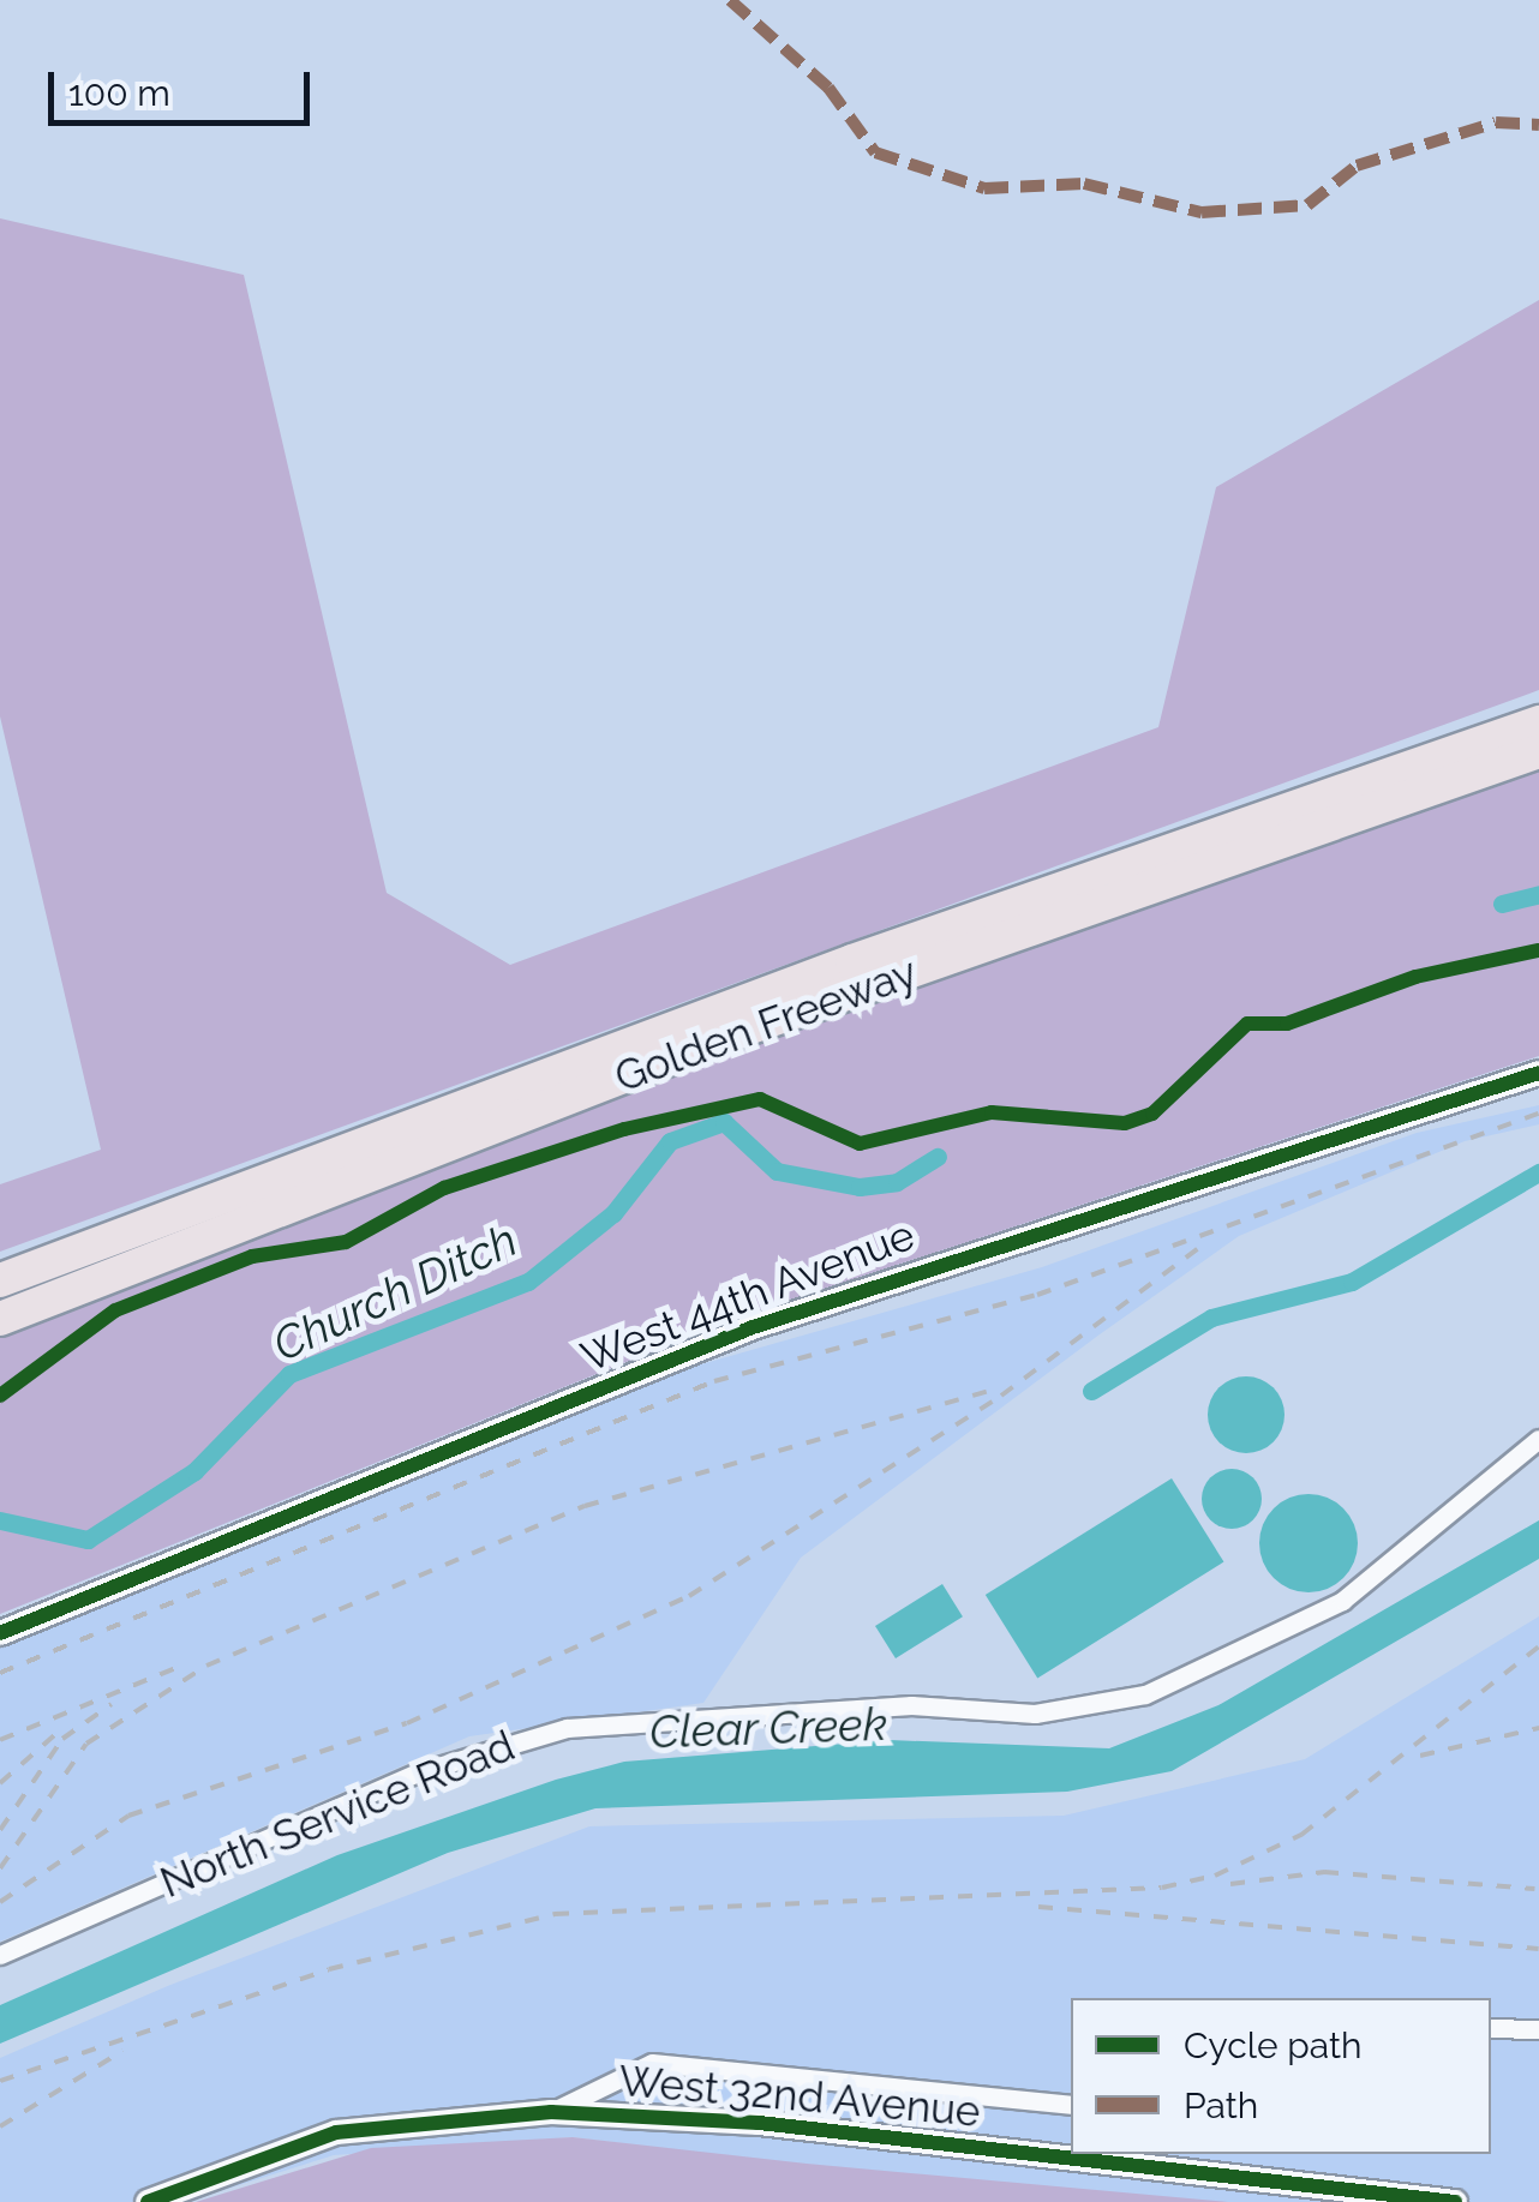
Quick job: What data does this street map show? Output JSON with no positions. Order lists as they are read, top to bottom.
{
  "streets": {
    "highway": ["Golden Freeway"],
    "street": ["West 44th Avenue", "North Service Road", "West 32nd Avenue"]
  },
  "water": ["Church Ditch", "Clear Creek"],
  "legend": ["Cycle path", "Path"],
  "scale_bar": "100 m"
}
